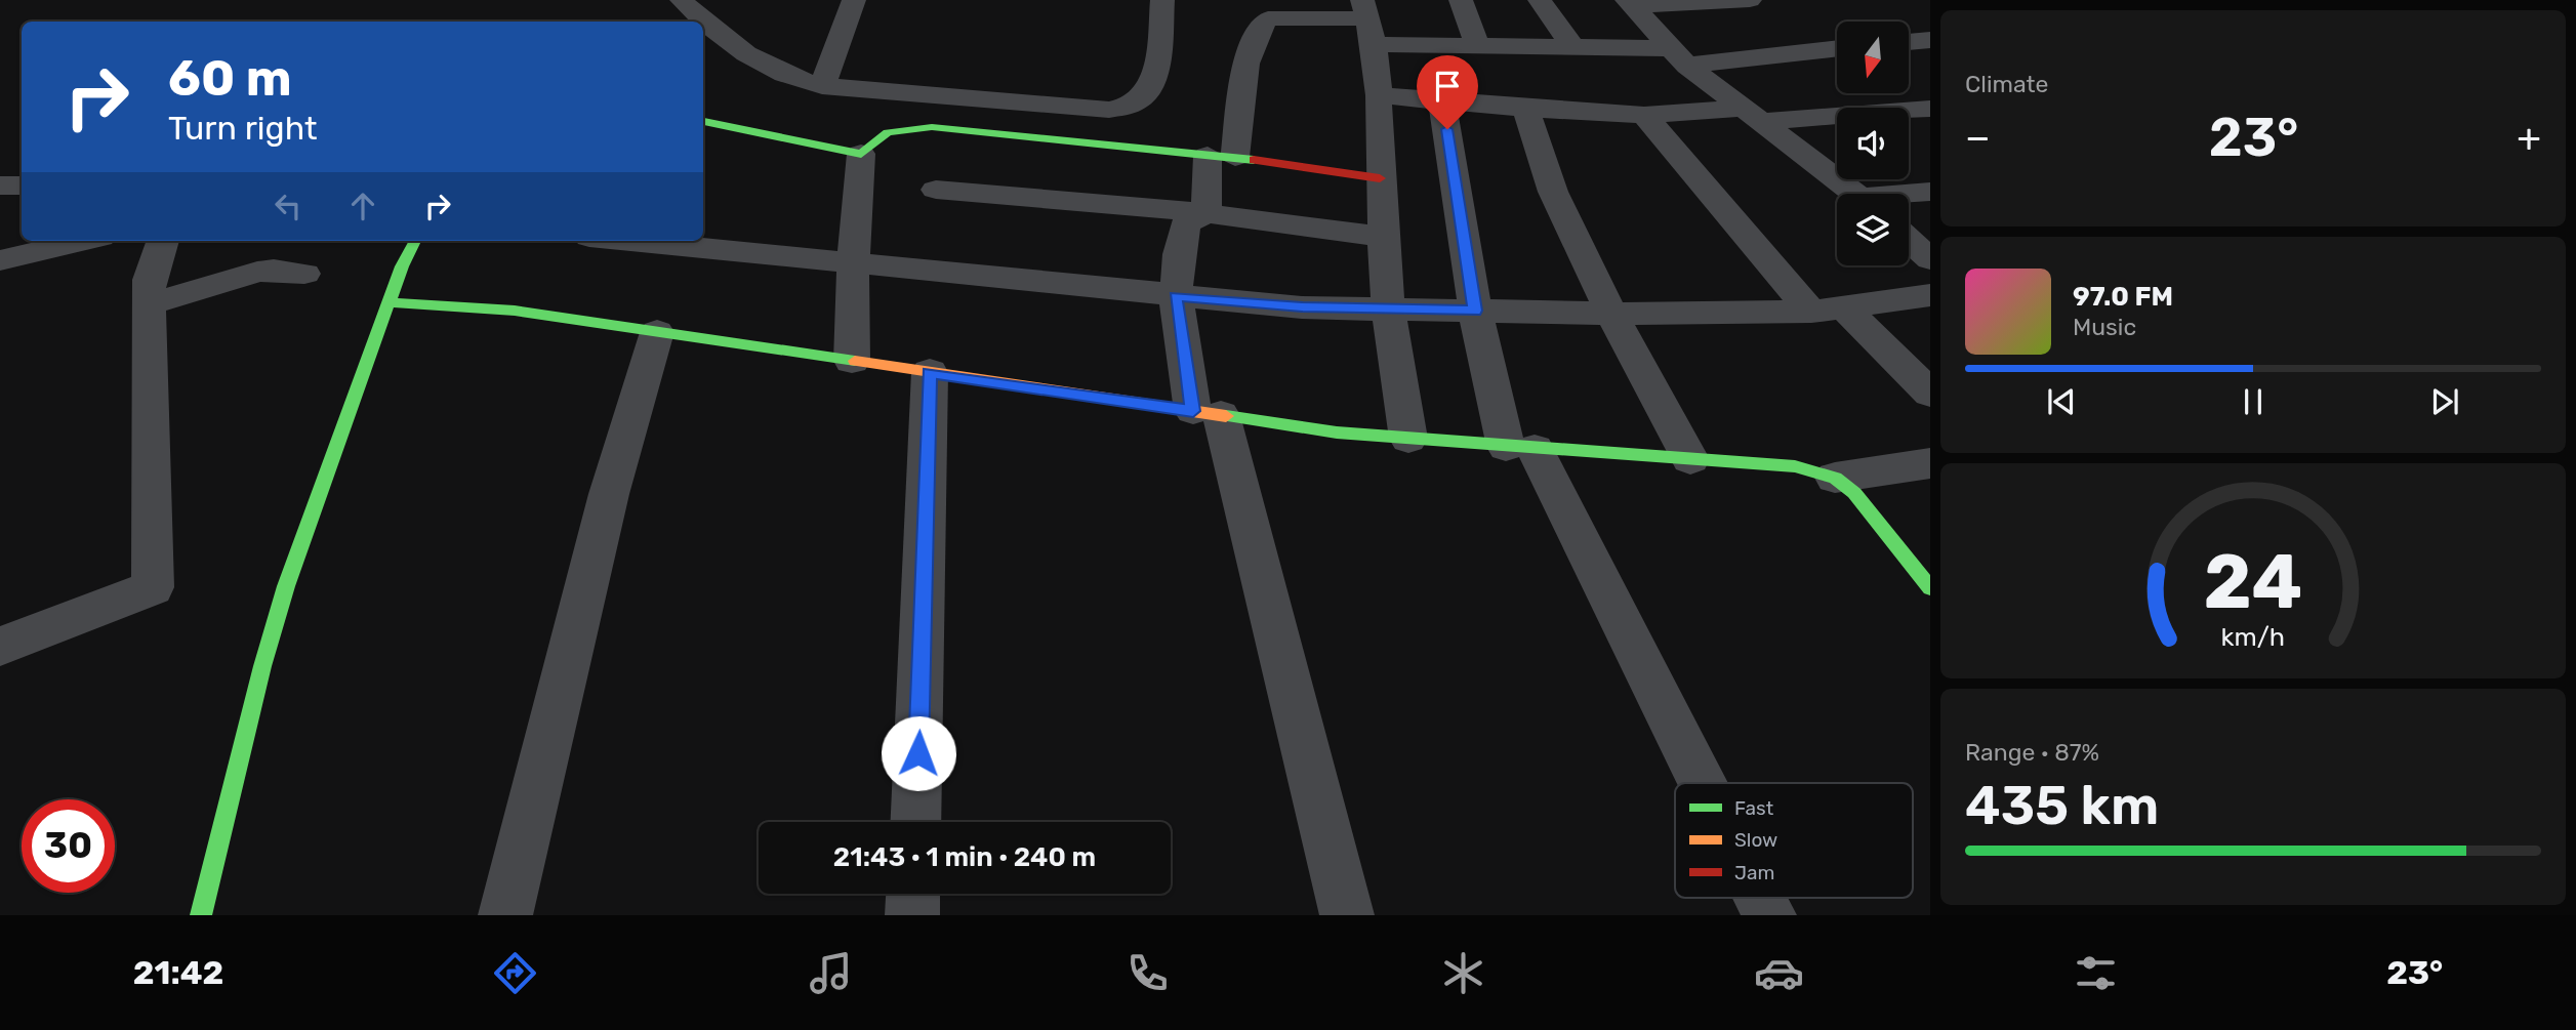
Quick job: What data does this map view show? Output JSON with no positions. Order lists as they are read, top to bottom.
{
  "legend": ["Fast", "Slow", "Jam"],
  "north": "bottom",
  "page": {
    "tile": [
      "Climate",
      ["Range · 87%", "435 km"]
    ],
    "turn": ["60 m", "Turn right"],
    "heat": ["−", "23°", "+"],
    "song": ["97.0 FM", "Music"],
    "limit": "30",
    "trip": "21:43 · 1 min · 240 m",
    "tabs": ["21:42", "23°"],
    "gauge": ["24", "km/h"]
  }
}
